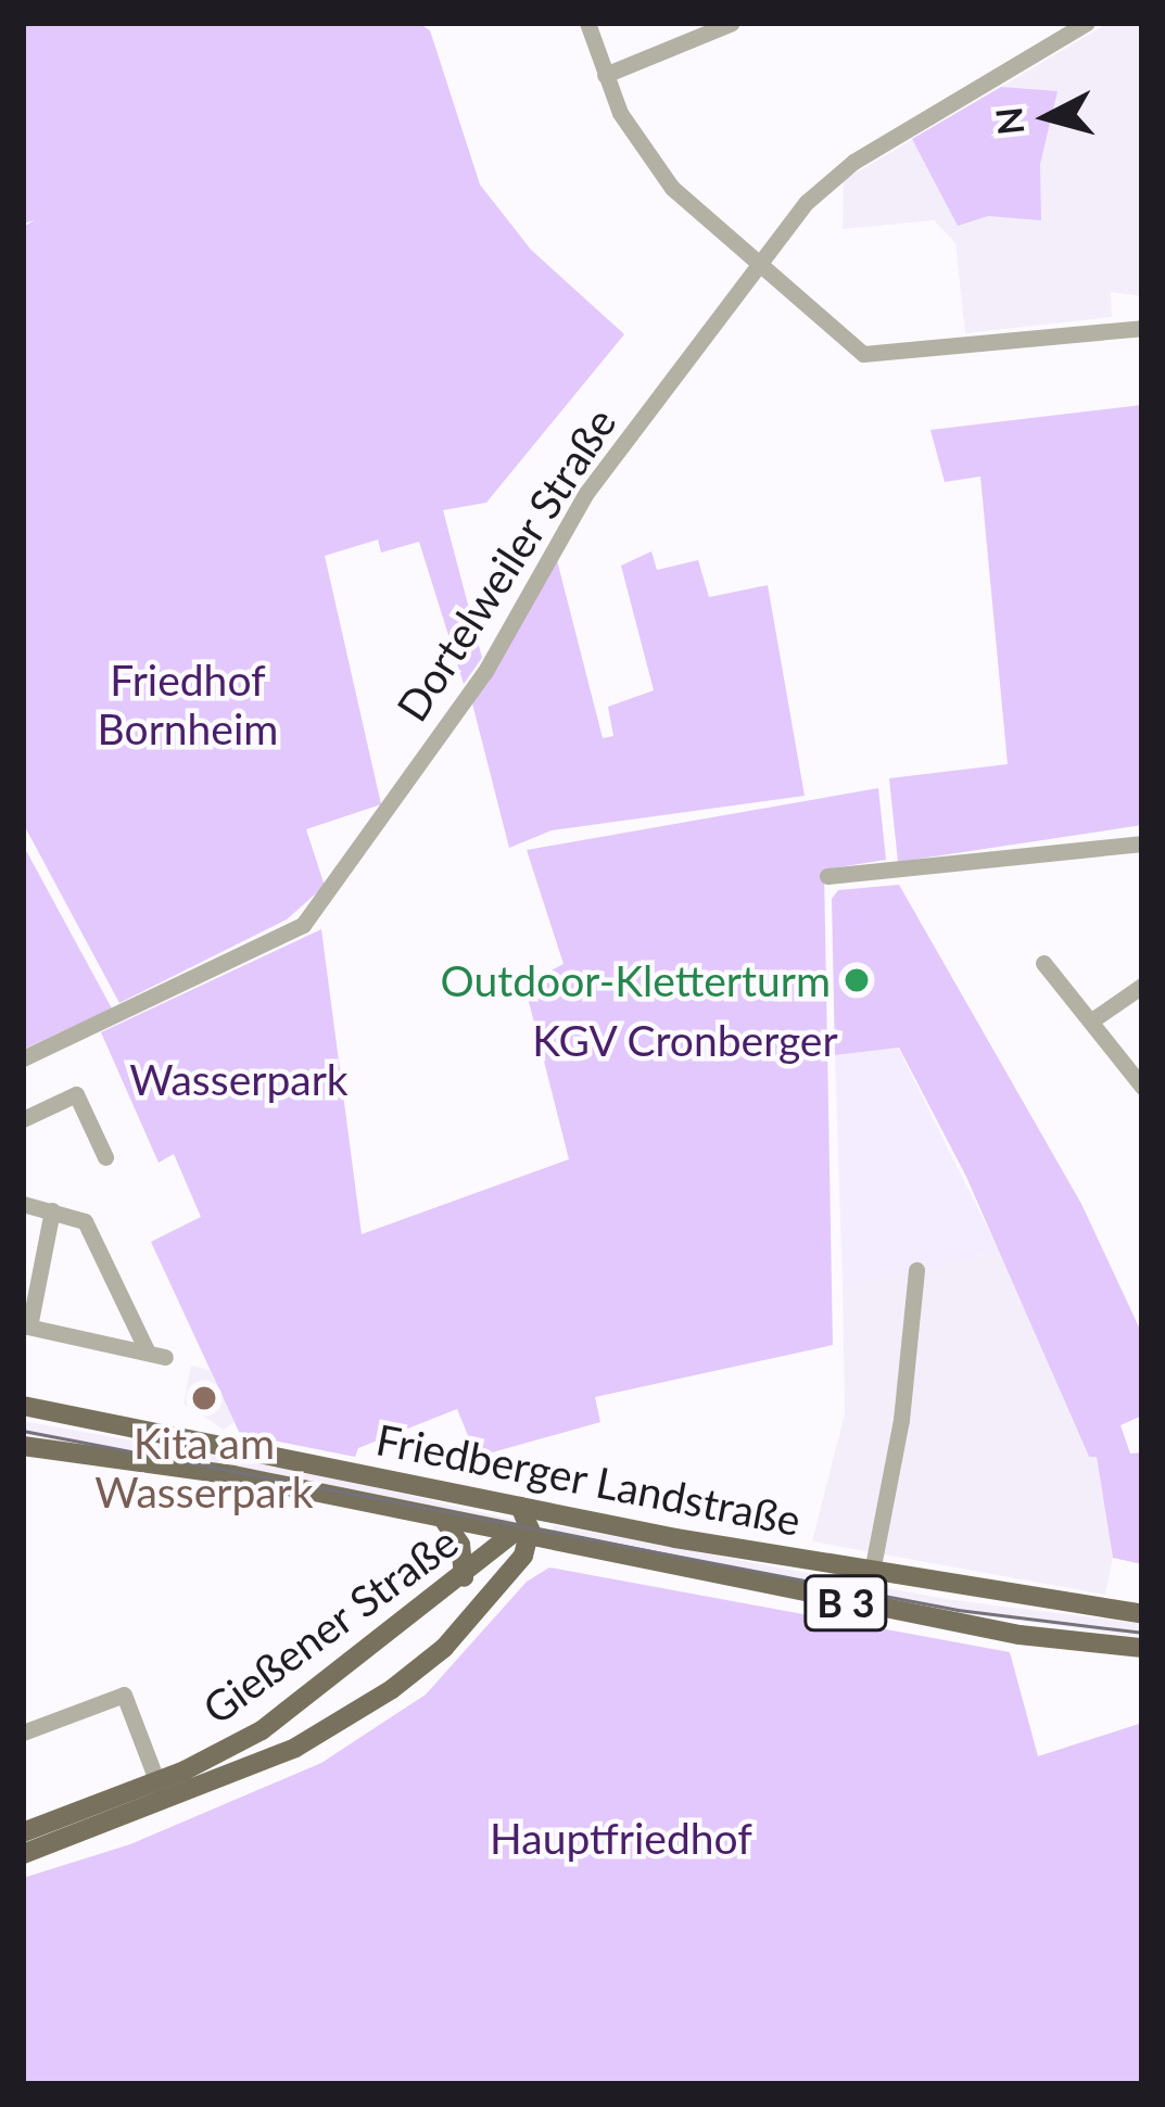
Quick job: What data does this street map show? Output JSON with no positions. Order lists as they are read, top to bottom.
{
  "streets": {
    "main road": ["Friedberger Landstraße", "B 3", "Gießener Straße"],
    "street": ["Dortelweiler Straße"]
  },
  "crossings": [
    ["Friedberger Landstraße", "Gießener Straße"]
  ],
  "parks": [
    "Friedhof Bornheim",
    "KGV Cronberger",
    "Wasserpark",
    "Hauptfriedhof"
  ],
  "places": ["Outdoor-Kletterturm", "Kita am Wasserpark"],
  "north": "left"
}
